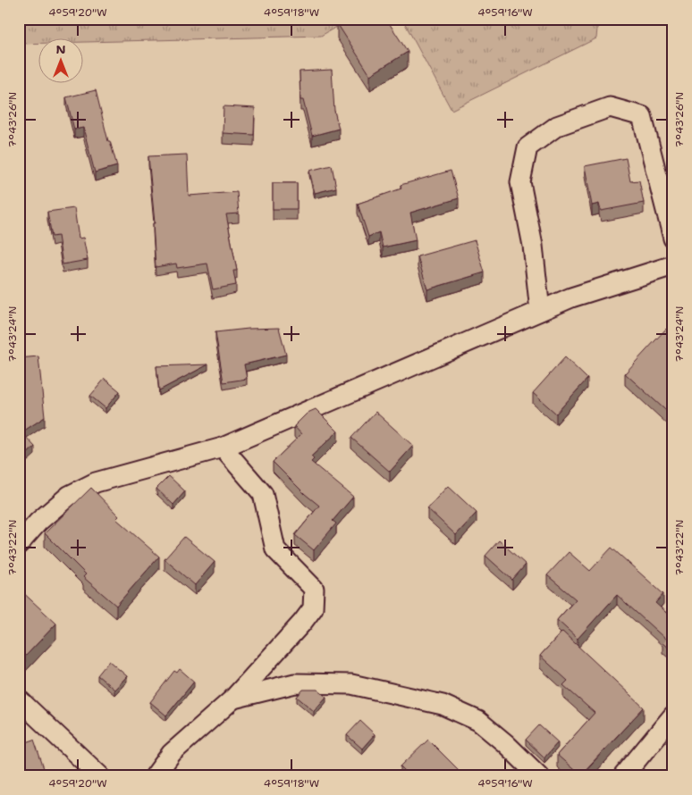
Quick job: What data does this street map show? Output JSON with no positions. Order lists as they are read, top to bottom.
{
  "north": "top",
  "coordinates": [
    "4°59'20\"W",
    "4°59'18\"W",
    "4°59'16\"W",
    "7°43'26\"N",
    "7°43'24\"N",
    "7°43'22\"N"
  ]
}
